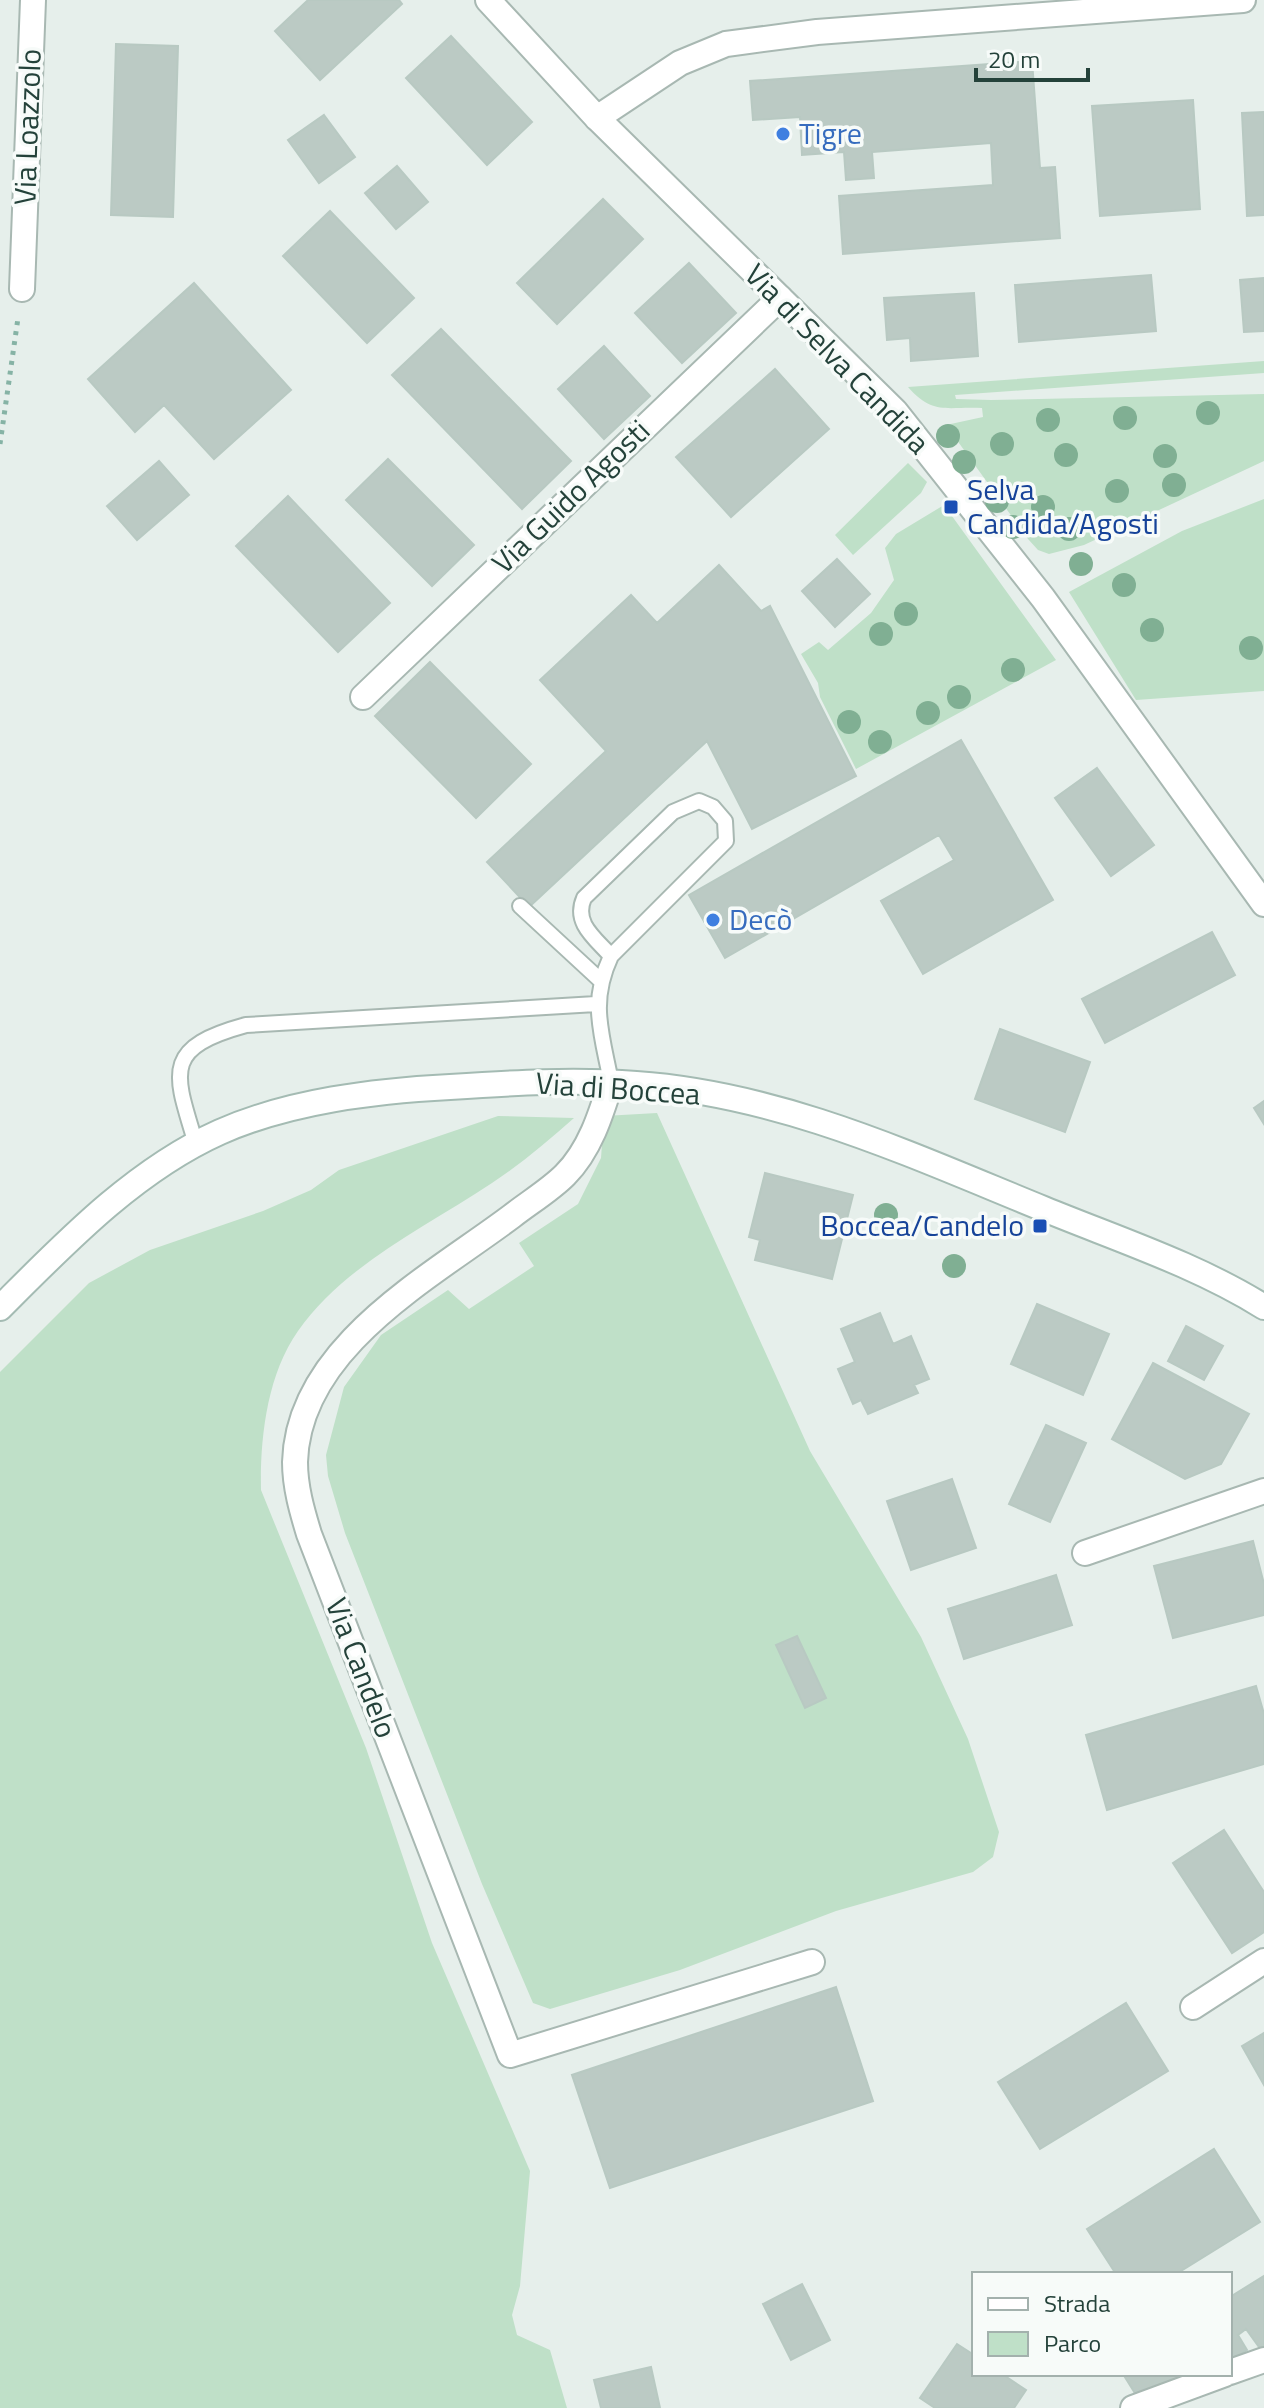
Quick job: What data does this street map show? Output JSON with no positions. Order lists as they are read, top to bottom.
{
  "streets": {
    "street": [
      "Via Loazzolo",
      "Via di Selva Candida",
      "Via Guido Agosti",
      "Via di Boccea",
      "Via Candelo"
    ]
  },
  "crossings": [
    ["Via di Selva Candida", "Via Guido Agosti"],
    ["Via di Boccea", "Via Candelo"]
  ],
  "places": {
    "other": ["Tigre", "Decò"],
    "transit": ["Selva Candida/Agosti", "Boccea/Candelo"]
  },
  "legend": ["Strada", "Parco"],
  "scale_bar": "20 m"
}
